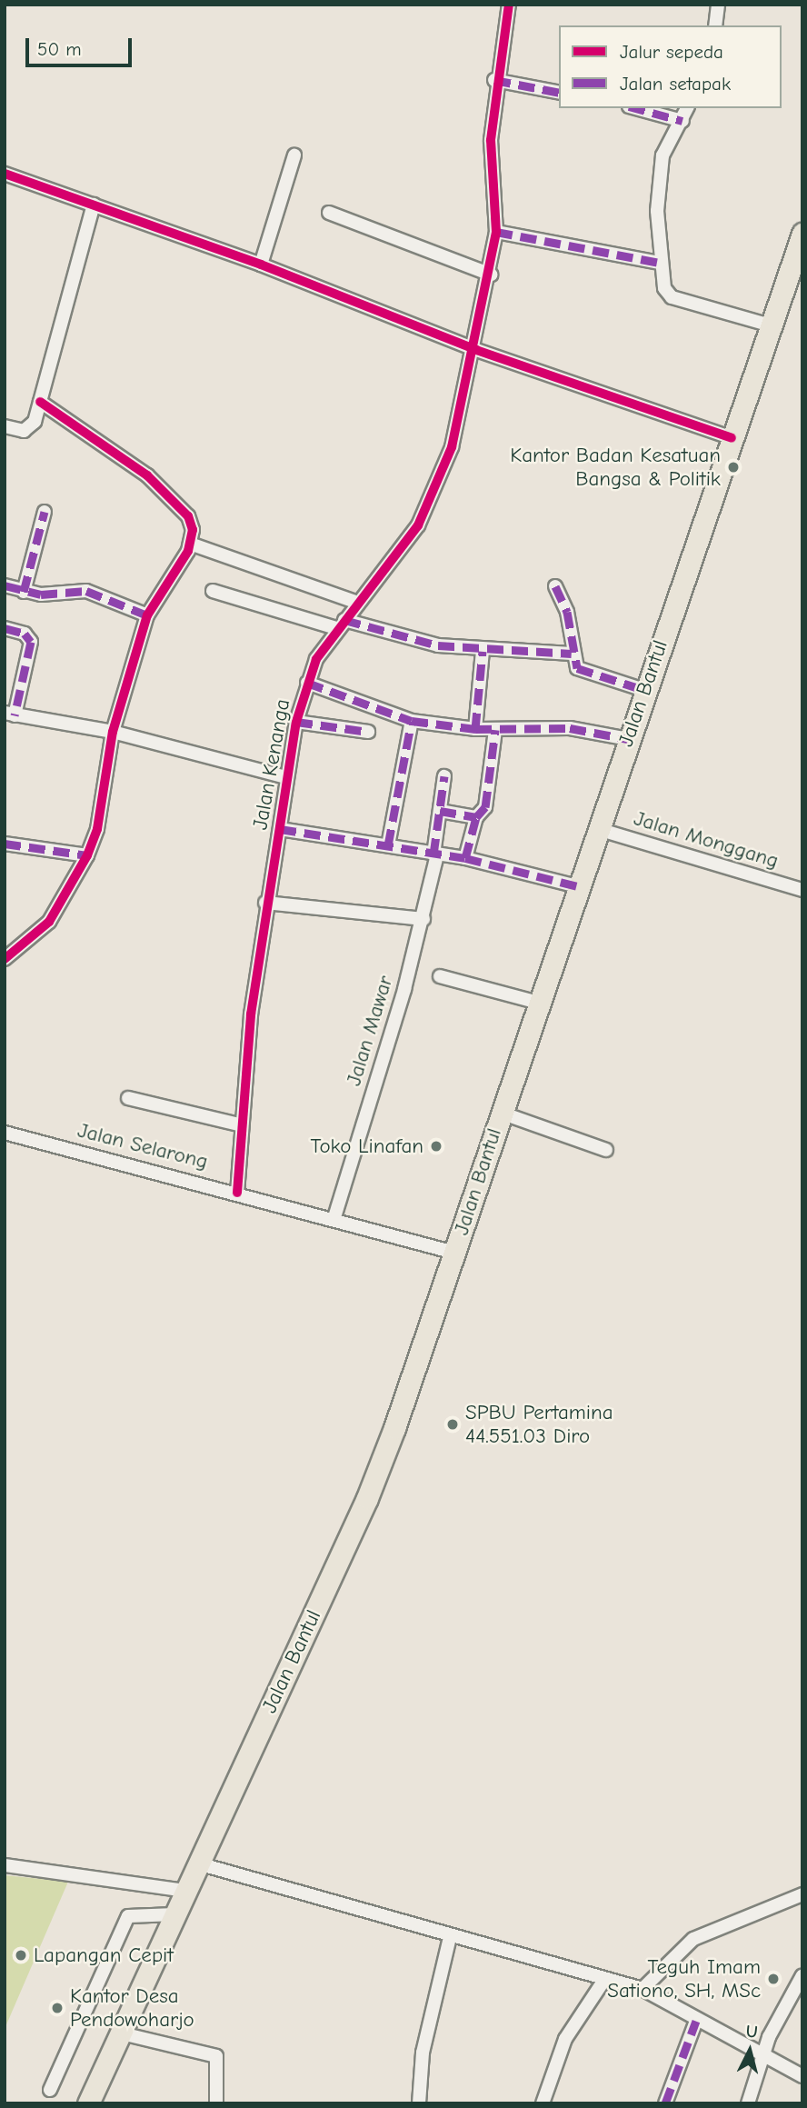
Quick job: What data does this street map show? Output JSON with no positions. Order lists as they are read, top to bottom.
{
  "streets": {
    "main road": ["Jalan Bantul"],
    "street": [
      "Jalan Kenanga",
      "Jalan Monggang",
      "Jalan Mawar",
      "Jalan Selarong"
    ]
  },
  "crossings": [
    ["Jalan Bantul", "Jalan Monggang"],
    ["Jalan Bantul", "Jalan Selarong"],
    ["Jalan Kenanga", "Jalan Selarong"],
    ["Jalan Mawar", "Jalan Selarong"]
  ],
  "places": [
    "Kantor Badan Kesatuan Bangsa & Politik",
    "Toko Linafan",
    "SPBU Pertamina 44.551.03 Diro",
    "Lapangan Cepit",
    "Teguh Imam Sationo, SH, MSc",
    "Kantor Desa Pendowoharjo"
  ],
  "legend": ["Jalur sepeda", "Jalan setapak"],
  "scale_bar": "50 m",
  "north": "top"
}
